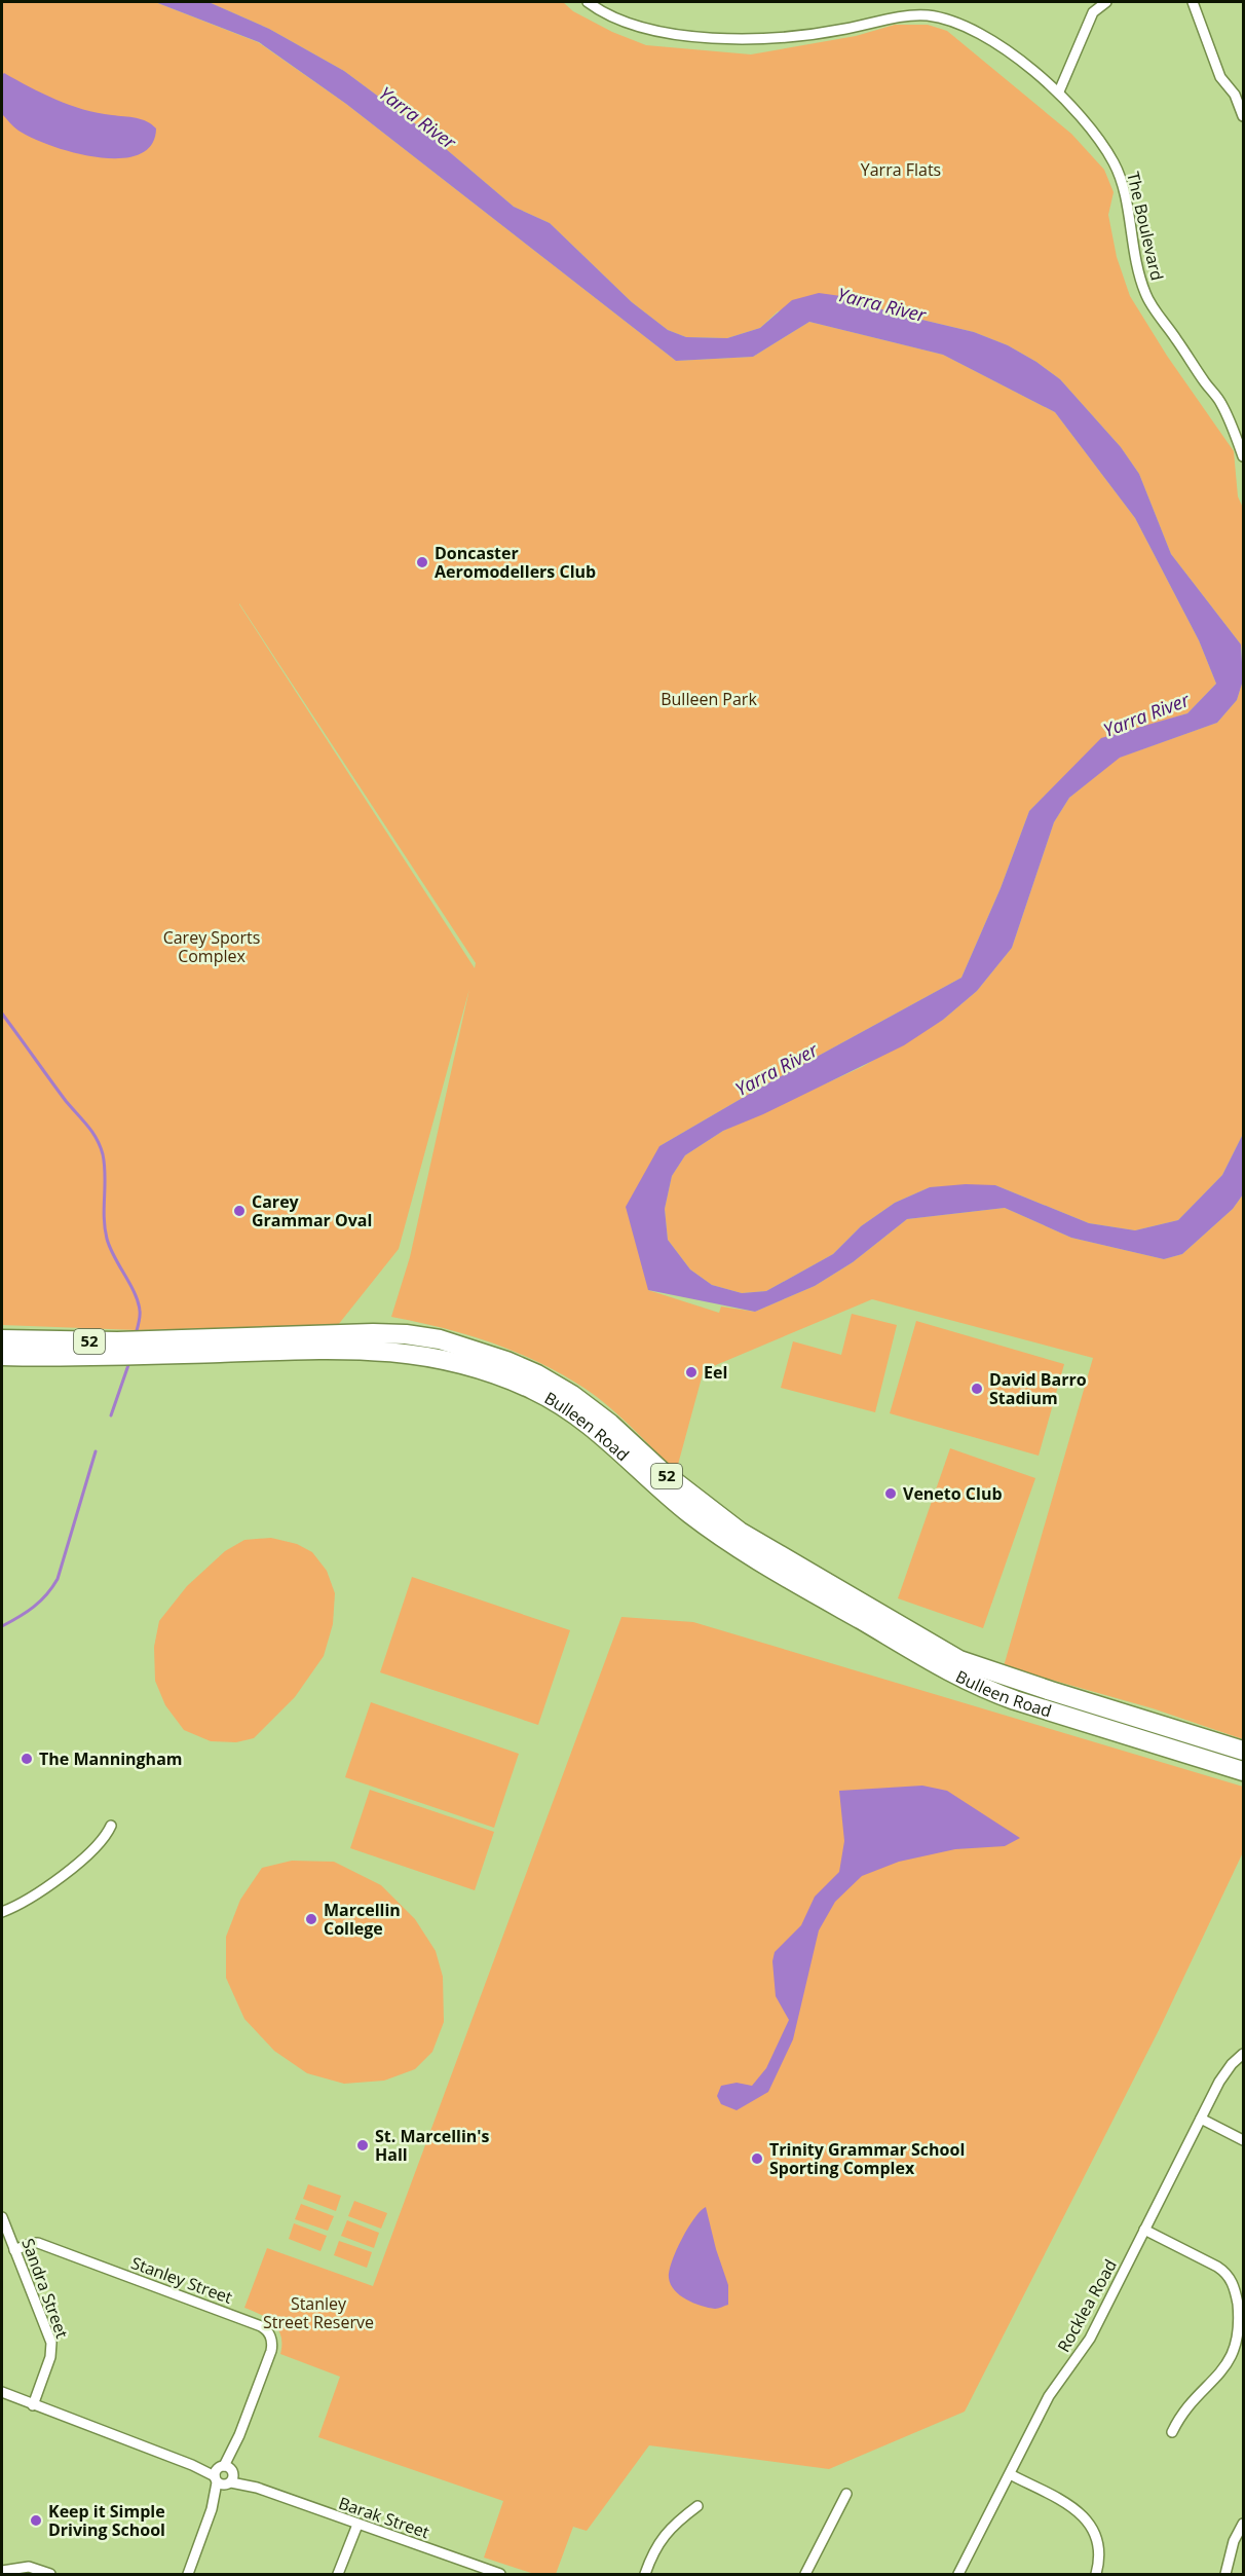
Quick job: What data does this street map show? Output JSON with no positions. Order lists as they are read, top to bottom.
{
  "streets": {
    "highway": ["52", "Bulleen Road"],
    "street": [
      "The Boulevard",
      "Stanley Street",
      "Sandra Street",
      "Rocklea Road",
      "Barak Street"
    ]
  },
  "crossings": [
    ["Stanley Street", "Sandra Street"],
    ["Stanley Street", "Barak Street"],
    ["Sandra Street", "Barak Street"]
  ],
  "water": ["Yarra River"],
  "parks": [
    "Yarra Flats",
    "Bulleen Park",
    "Carey Sports Complex",
    "Stanley Street Reserve"
  ],
  "places": [
    "Doncaster Aeromodellers Club",
    "Carey Grammar Oval",
    "Eel",
    "David Barro Stadium",
    "Veneto Club",
    "The Manningham",
    "Marcellin College",
    "St. Marcellin's Hall",
    "Trinity Grammar School Sporting Complex",
    "Keep it Simple Driving School"
  ]
}
